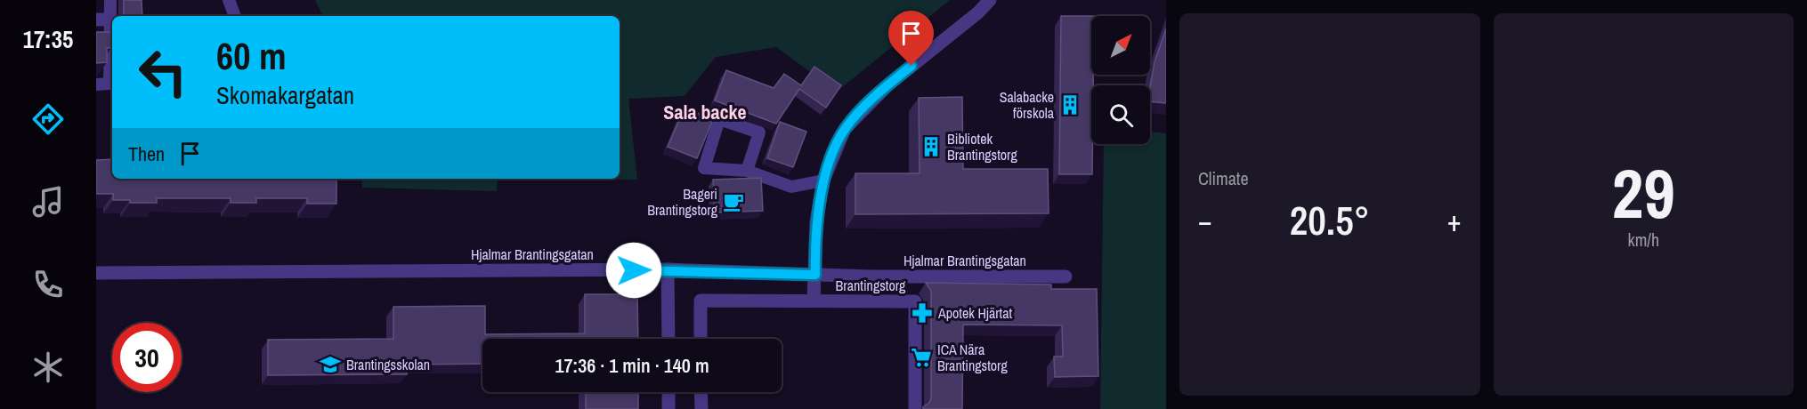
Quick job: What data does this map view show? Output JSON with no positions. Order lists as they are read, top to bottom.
{
  "streets": {
    "street": ["Hjalmar Brantingsgatan", "Brantingstorg"]
  },
  "districts": ["Sala backe"],
  "places": {
    "building": ["Salabacke förskola", "Bibliotek Brantingstorg"],
    "cafe": ["Bageri Brantingstorg"],
    "pharmacy": ["Apotek Hjärtat"],
    "supermarket": ["ICA Nära Brantingstorg"],
    "school or university": ["Brantingsskolan"]
  },
  "north": "top right",
  "page": {
    "tabs": "17:35",
    "tile": [
      "Climate",
      ["29", "km/h"]
    ],
    "turn": ["60 m", "Skomakargatan"],
    "then": "Then",
    "heat": ["−", "20.5°", "+"],
    "limit": "30",
    "trip": "17:36 · 1 min · 140 m"
  }
}
